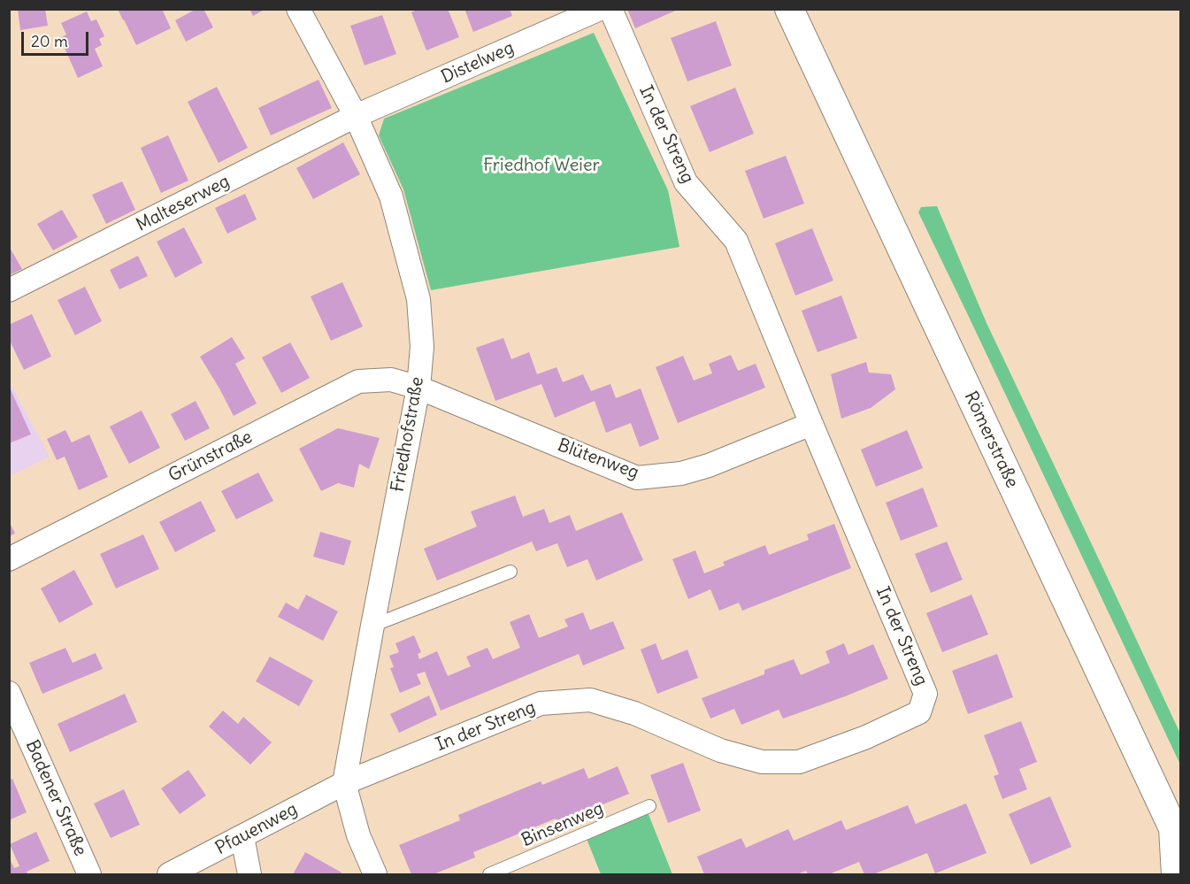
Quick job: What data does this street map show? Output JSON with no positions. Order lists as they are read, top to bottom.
{
  "streets": {
    "street": [
      "Distelweg",
      "In der Streng",
      "Malteserweg",
      "Friedhofstraße",
      "Römerstraße",
      "Grünstraße",
      "Blütenweg",
      "Badener Straße",
      "Pfauenweg"
    ],
    "lane": ["Binsenweg"]
  },
  "crossings": [
    ["Distelweg", "Malteserweg"],
    ["Distelweg", "Friedhofstraße"],
    ["In der Streng", "Friedhofstraße"],
    ["In der Streng", "Blütenweg"],
    ["In der Streng", "Pfauenweg"],
    ["Malteserweg", "Friedhofstraße"],
    ["Friedhofstraße", "Grünstraße"],
    ["Friedhofstraße", "Blütenweg"],
    ["Friedhofstraße", "Pfauenweg"],
    ["Grünstraße", "Blütenweg"]
  ],
  "parks": ["Friedhof Weier"],
  "scale_bar": "20 m"
}
